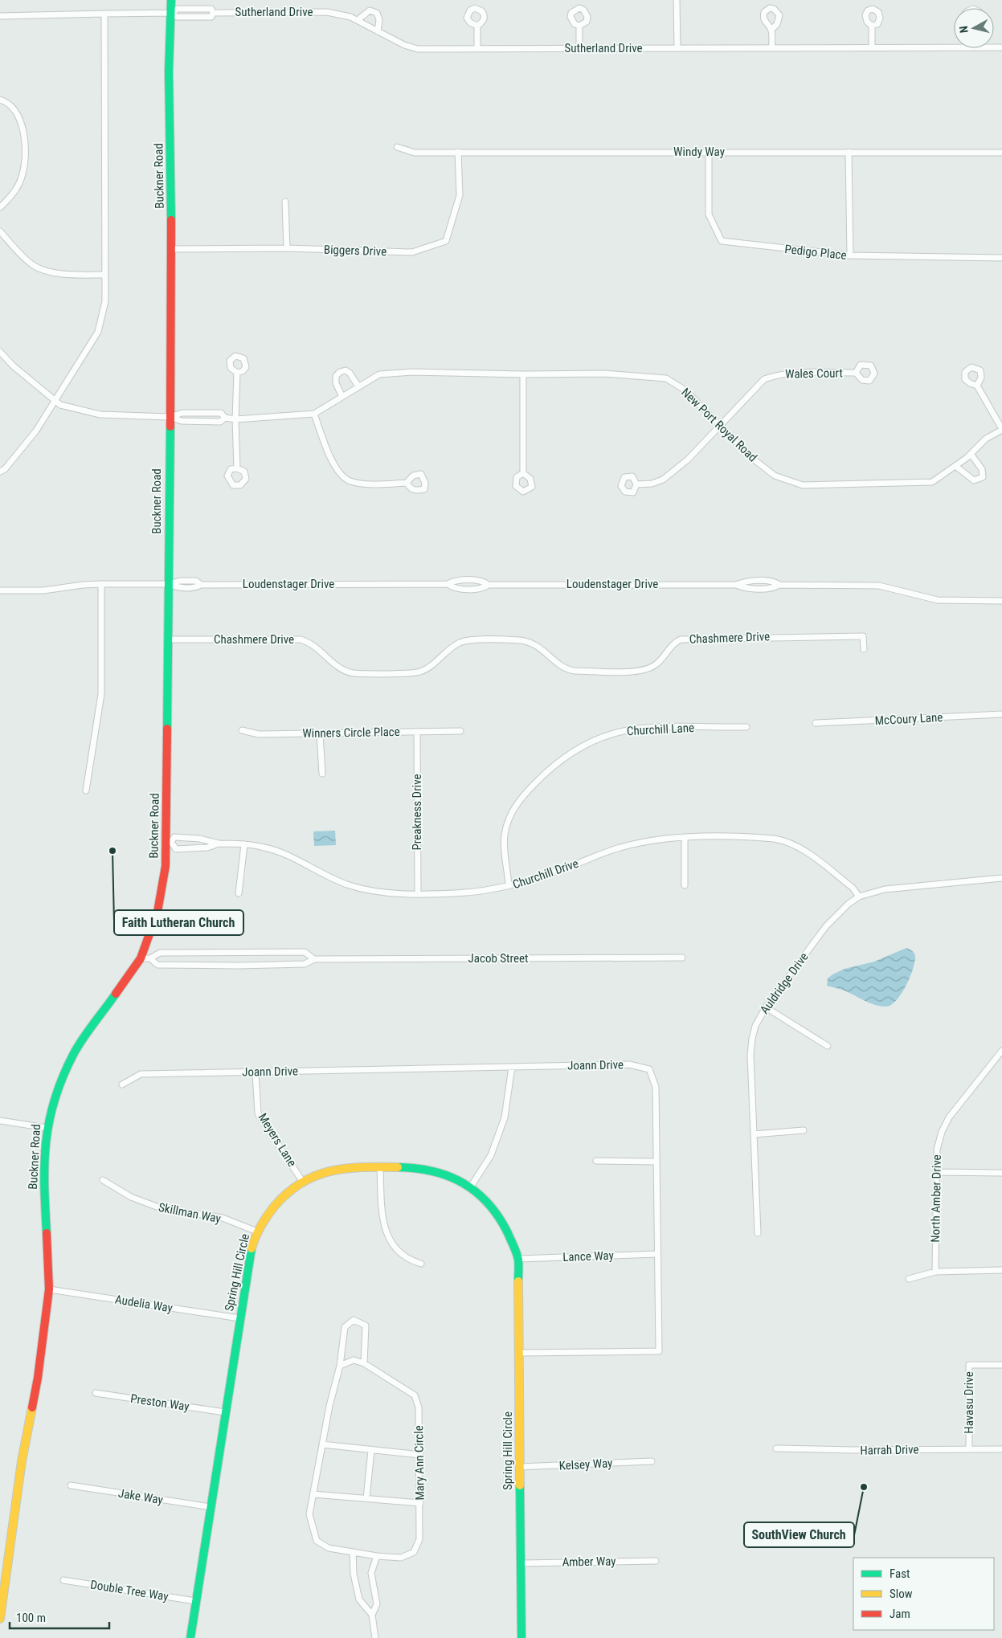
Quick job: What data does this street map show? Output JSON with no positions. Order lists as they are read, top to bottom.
{
  "streets": {
    "street": [
      "Sutherland Drive",
      "Windy Way",
      "Buckner Road",
      "Biggers Drive",
      "Pedigo Place",
      "Wales Court",
      "New Port Royal Road",
      "Loudenstager Drive",
      "Chashmere Drive",
      "McCoury Lane",
      "Churchill Lane",
      "Winners Circle Place",
      "Preakness Drive",
      "Churchill Drive",
      "Jacob Street",
      "Auldridge Drive",
      "Joann Drive",
      "Meyers Lane",
      "North Amber Drive",
      "Skillman Way",
      "Lance Way",
      "Spring Hill Circle",
      "Audelia Way",
      "Preston Way",
      "Havasu Drive",
      "Harrah Drive",
      "Mary Ann Circle",
      "Kelsey Way",
      "Jake Way",
      "Amber Way",
      "Double Tree Way"
    ]
  },
  "crossings": [
    ["Sutherland Drive", "Buckner Road"],
    ["Windy Way", "Biggers Drive"],
    ["Windy Way", "Pedigo Place"],
    ["Buckner Road", "Biggers Drive"],
    ["Buckner Road", "New Port Royal Road"],
    ["Buckner Road", "Loudenstager Drive"],
    ["Buckner Road", "Chashmere Drive"],
    ["Buckner Road", "Churchill Drive"],
    ["Buckner Road", "Jacob Street"],
    ["Buckner Road", "Audelia Way"],
    ["Wales Court", "New Port Royal Road"],
    ["Churchill Lane", "Churchill Drive"],
    ["Winners Circle Place", "Preakness Drive"],
    ["Preakness Drive", "Churchill Drive"],
    ["Churchill Drive", "Auldridge Drive"],
    ["Joann Drive", "Meyers Lane"],
    ["Joann Drive", "Lance Way"],
    ["Joann Drive", "Spring Hill Circle"],
    ["Meyers Lane", "Spring Hill Circle"],
    ["Skillman Way", "Spring Hill Circle"],
    ["Lance Way", "Spring Hill Circle"],
    ["Spring Hill Circle", "Audelia Way"],
    ["Spring Hill Circle", "Preston Way"],
    ["Spring Hill Circle", "Kelsey Way"],
    ["Spring Hill Circle", "Jake Way"],
    ["Spring Hill Circle", "Amber Way"],
    ["Spring Hill Circle", "Double Tree Way"],
    ["Havasu Drive", "Harrah Drive"]
  ],
  "places": ["Faith Lutheran Church", "SouthView Church"],
  "legend": ["Fast", "Slow", "Jam"],
  "scale_bar": "100 m",
  "north": "left"
}
